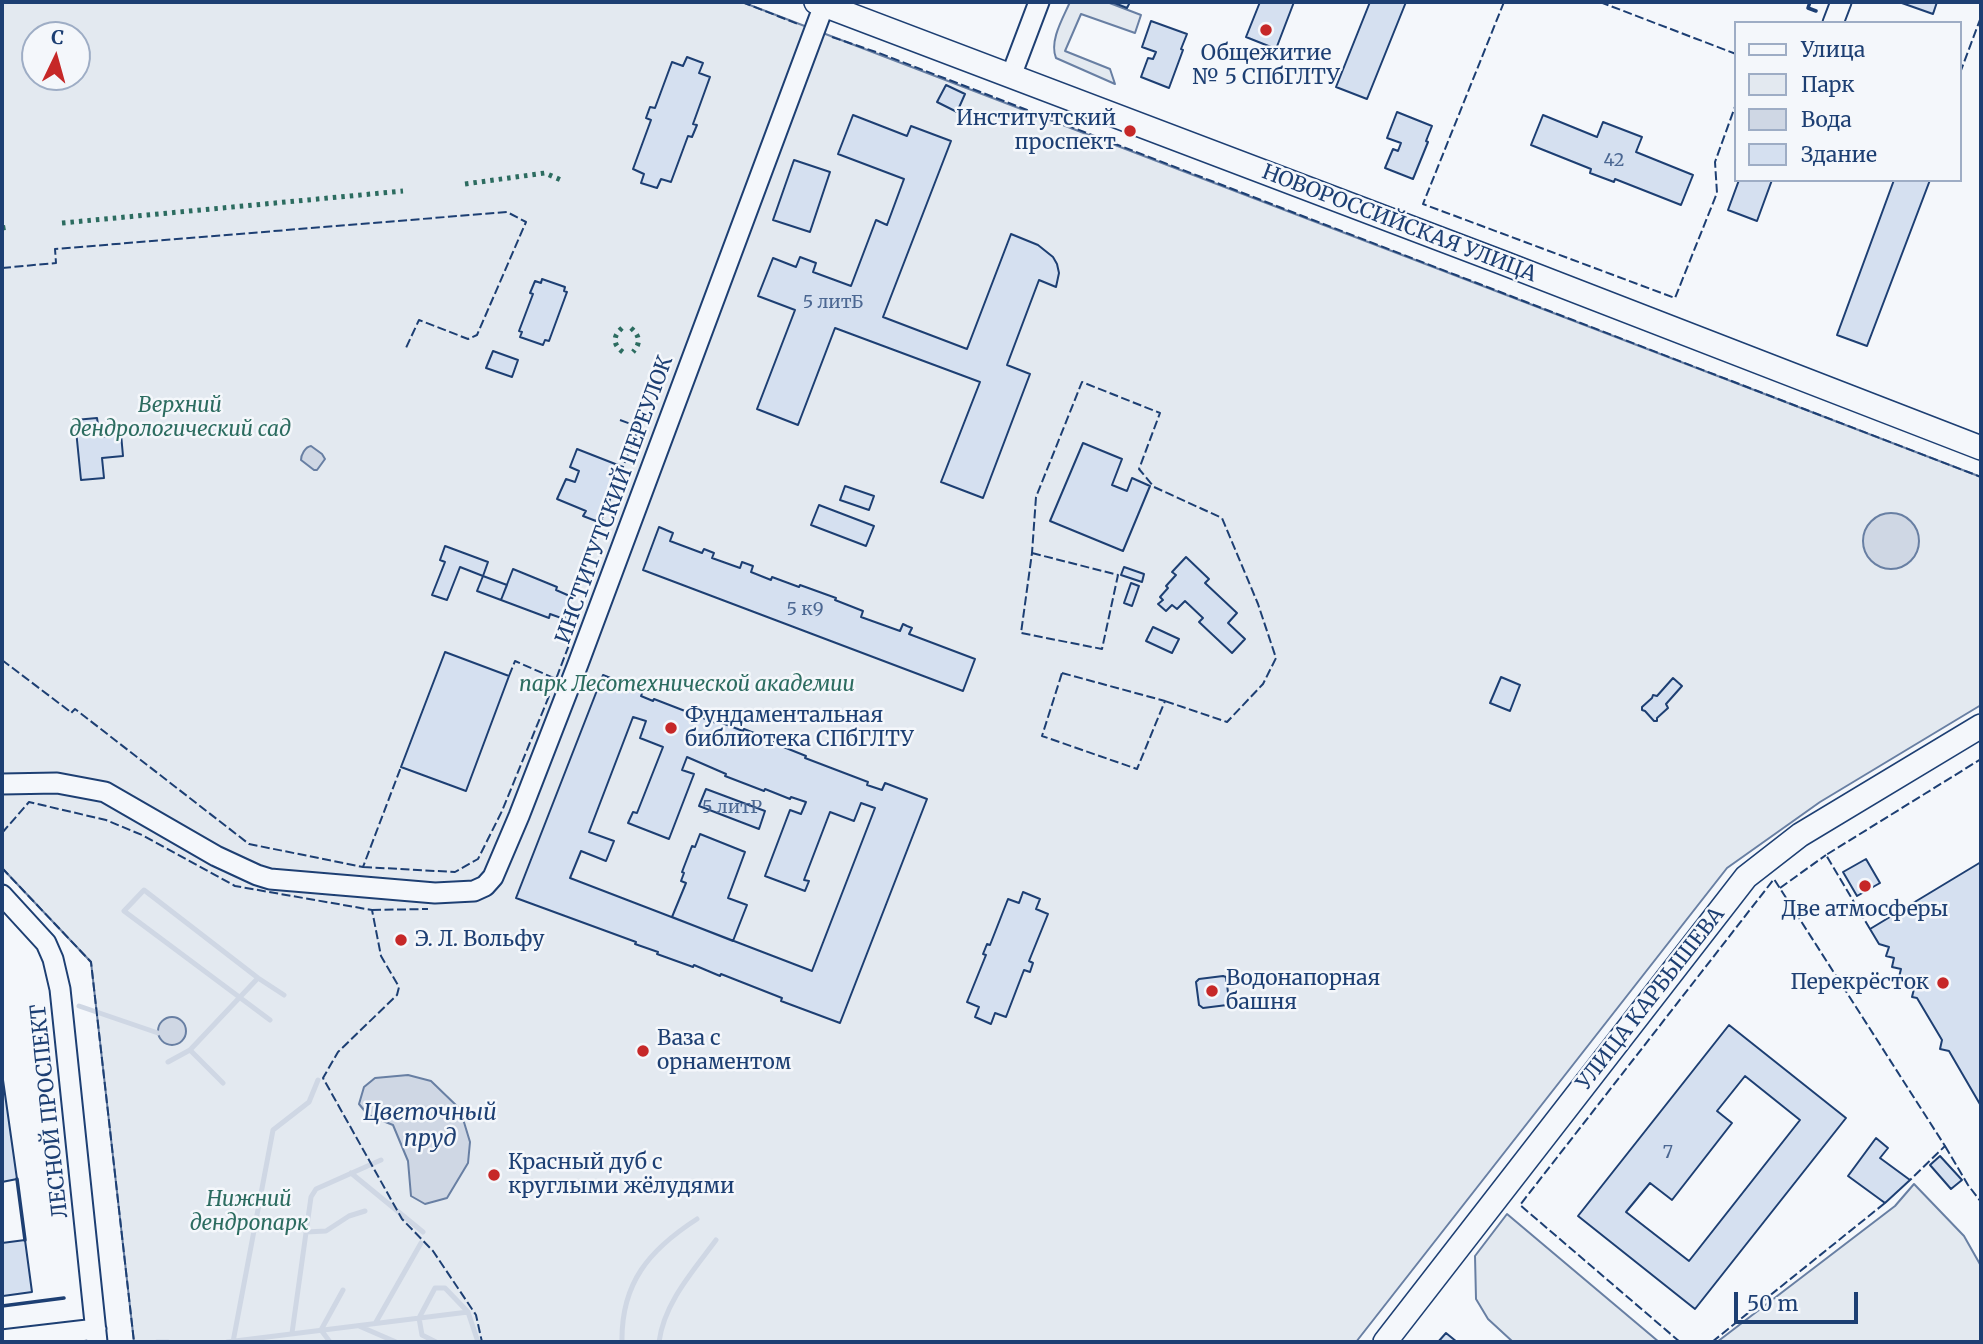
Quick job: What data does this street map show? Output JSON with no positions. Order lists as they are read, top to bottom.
{
  "streets": {
    "main road": ["НОВОРОССИЙСКАЯ УЛИЦА", "УЛИЦА КАРБЫШЕВА"],
    "street": ["ИНСТИТУТСКИЙ ПЕРЕУЛОК", "ЛЕСНОЙ ПРОСПЕКТ"]
  },
  "crossings": [
    ["НОВОРОССИЙСКАЯ УЛИЦА", "ИНСТИТУТСКИЙ ПЕРЕУЛОК"]
  ],
  "water": ["Цветочный пруд"],
  "parks": ["Верхний дендрологический сад", "парк Лесотехнической академии", "Нижний дендропарк"],
  "places": [
    "Общежитие № 5 СПбГЛТУ",
    "Институтский проспект",
    "Фундаментальная библиотека СПбГЛТУ",
    "Две атмосферы",
    "Э. Л. Вольфу",
    "Перекрёсток",
    "Водонапорная башня",
    "Ваза с орнаментом",
    "Красный дуб с круглыми жёлудями"
  ],
  "house_numbers": [
    "42",
    "5 литБ",
    "5 к9",
    "5 литР",
    "7"
  ],
  "legend": [
    "Улица",
    "Парк",
    "Вода",
    "Здание"
  ],
  "scale_bar": "50 m",
  "north": "top"
}
